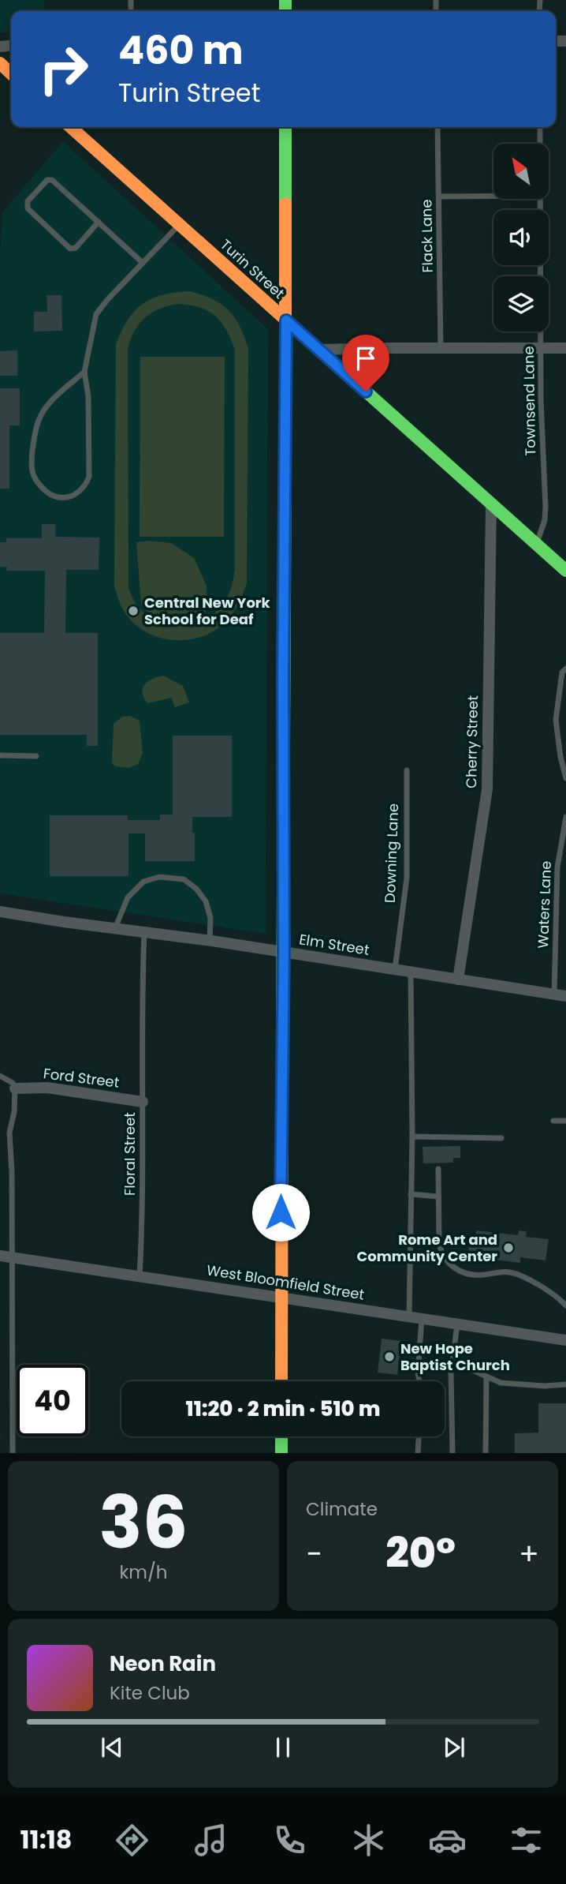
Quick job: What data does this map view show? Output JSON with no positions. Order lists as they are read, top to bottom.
{
  "streets": {
    "street": [
      "Turin Street",
      "Cherry Street",
      "Elm Street",
      "Ford Street",
      "West Bloomfield Street"
    ],
    "lane": [
      "Flack Lane",
      "Townsend Lane",
      "Downing Lane",
      "Waters Lane",
      "Floral Street"
    ]
  },
  "crossings": [
    ["Turin Street", "Townsend Lane"],
    ["Turin Street", "Cherry Street"],
    ["Cherry Street", "Elm Street"],
    ["Downing Lane", "Elm Street"],
    ["Waters Lane", "Elm Street"],
    ["Elm Street", "Floral Street"],
    ["Ford Street", "Floral Street"],
    ["Floral Street", "West Bloomfield Street"]
  ],
  "places": ["Central New York School for Deaf", "Rome Art and Community Center", "New Hope Baptist Church"],
  "north": "top left",
  "page": {
    "turn": ["460 m", "Turin Street"],
    "limit": "40",
    "trip": "11:20 · 2 min · 510 m",
    "tile": [
      ["36", "km/h"],
      "Climate"
    ],
    "heat": ["−", "20°", "+"],
    "song": ["Neon Rain", "Kite Club"],
    "tabs": "11:18"
  }
}
